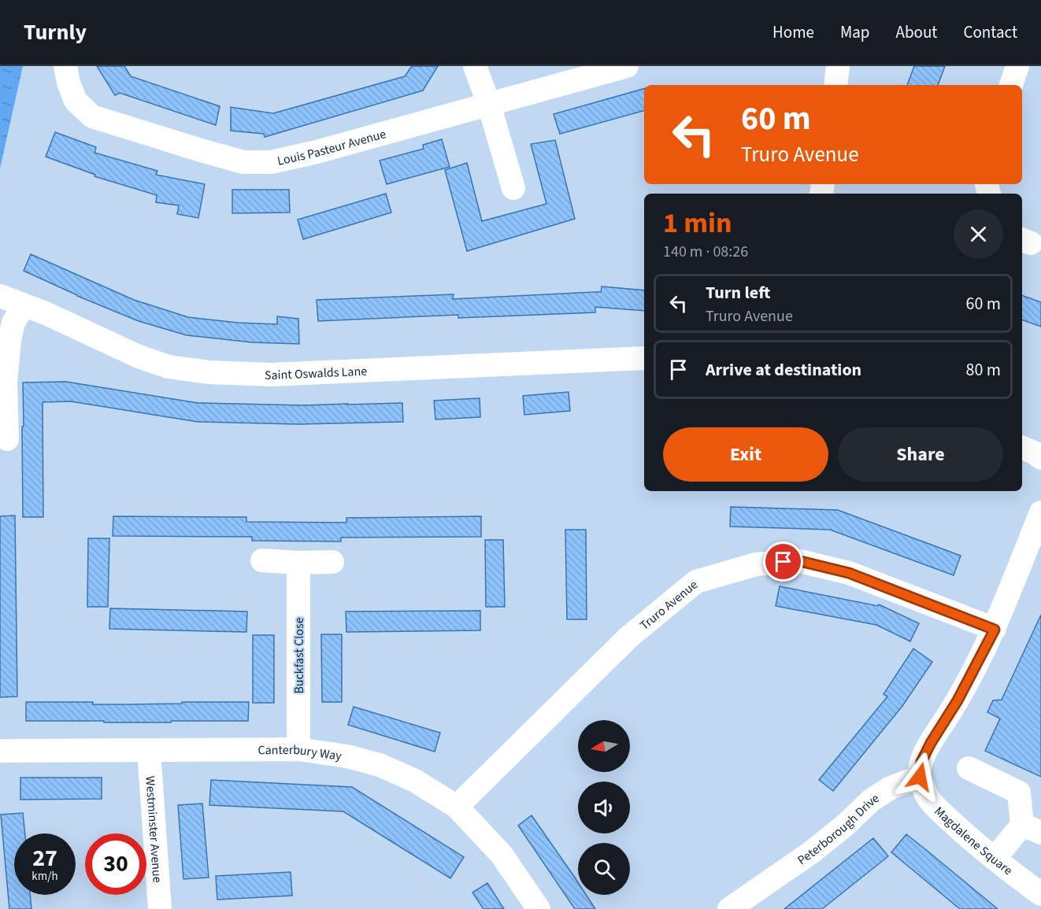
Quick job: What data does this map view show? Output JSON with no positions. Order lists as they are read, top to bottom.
{
  "streets": {
    "street": [
      "Louis Pasteur Avenue",
      "Saint Oswalds Lane",
      "Truro Avenue",
      "Buckfast Close",
      "Canterbury Way",
      "Peterborough Drive",
      "Westminster Avenue",
      "Magdalene Square"
    ]
  },
  "crossings": [
    ["Truro Avenue", "Canterbury Way"],
    ["Buckfast Close", "Canterbury Way"],
    ["Canterbury Way", "Westminster Avenue"],
    ["Peterborough Drive", "Magdalene Square"]
  ],
  "north": "left",
  "page": {
    "header": "Turnly",
    "nav": [
      "Home",
      "Map",
      "About",
      "Contact"
    ],
    "turn": ["60 m", "Truro Avenue"],
    "heading": ["1 min", "140 m · 08:26"],
    "list": [
      {
        "name": "Turn left",
        "note": "Truro Avenue",
        "value": "60 m"
      },
      {
        "name": "Arrive at destination",
        "value": "80 m"
      }
    ],
    "buttons": ["Exit", "Share"],
    "speed": "27 km/h",
    "limit": "30"
  }
}
